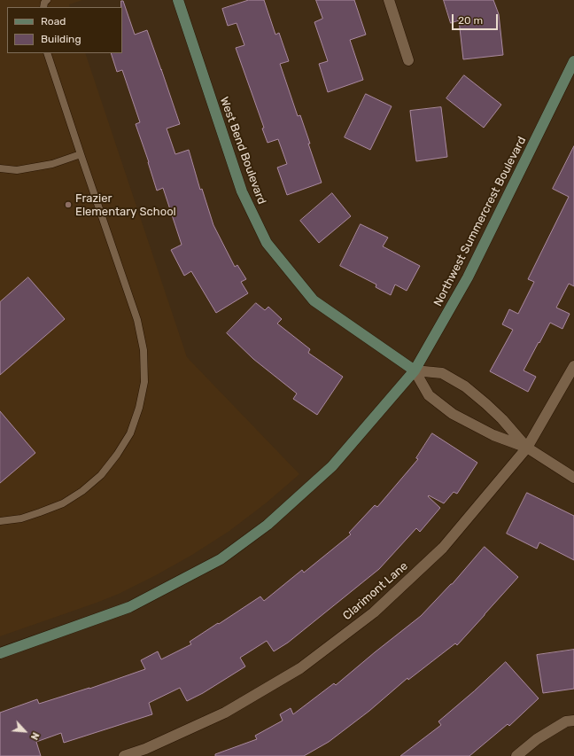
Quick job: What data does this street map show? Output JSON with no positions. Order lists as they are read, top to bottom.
{
  "streets": {
    "street": ["West Bend Boulevard", "Northwest Summercrest Boulevard", "Clarimont Lane"]
  },
  "crossings": [
    ["West Bend Boulevard", "Northwest Summercrest Boulevard"],
    ["West Bend Boulevard", "Clarimont Lane"]
  ],
  "places": ["Frazier Elementary School"],
  "legend": ["Road", "Building"],
  "scale_bar": "20 m",
  "north": "bottom right"
}
